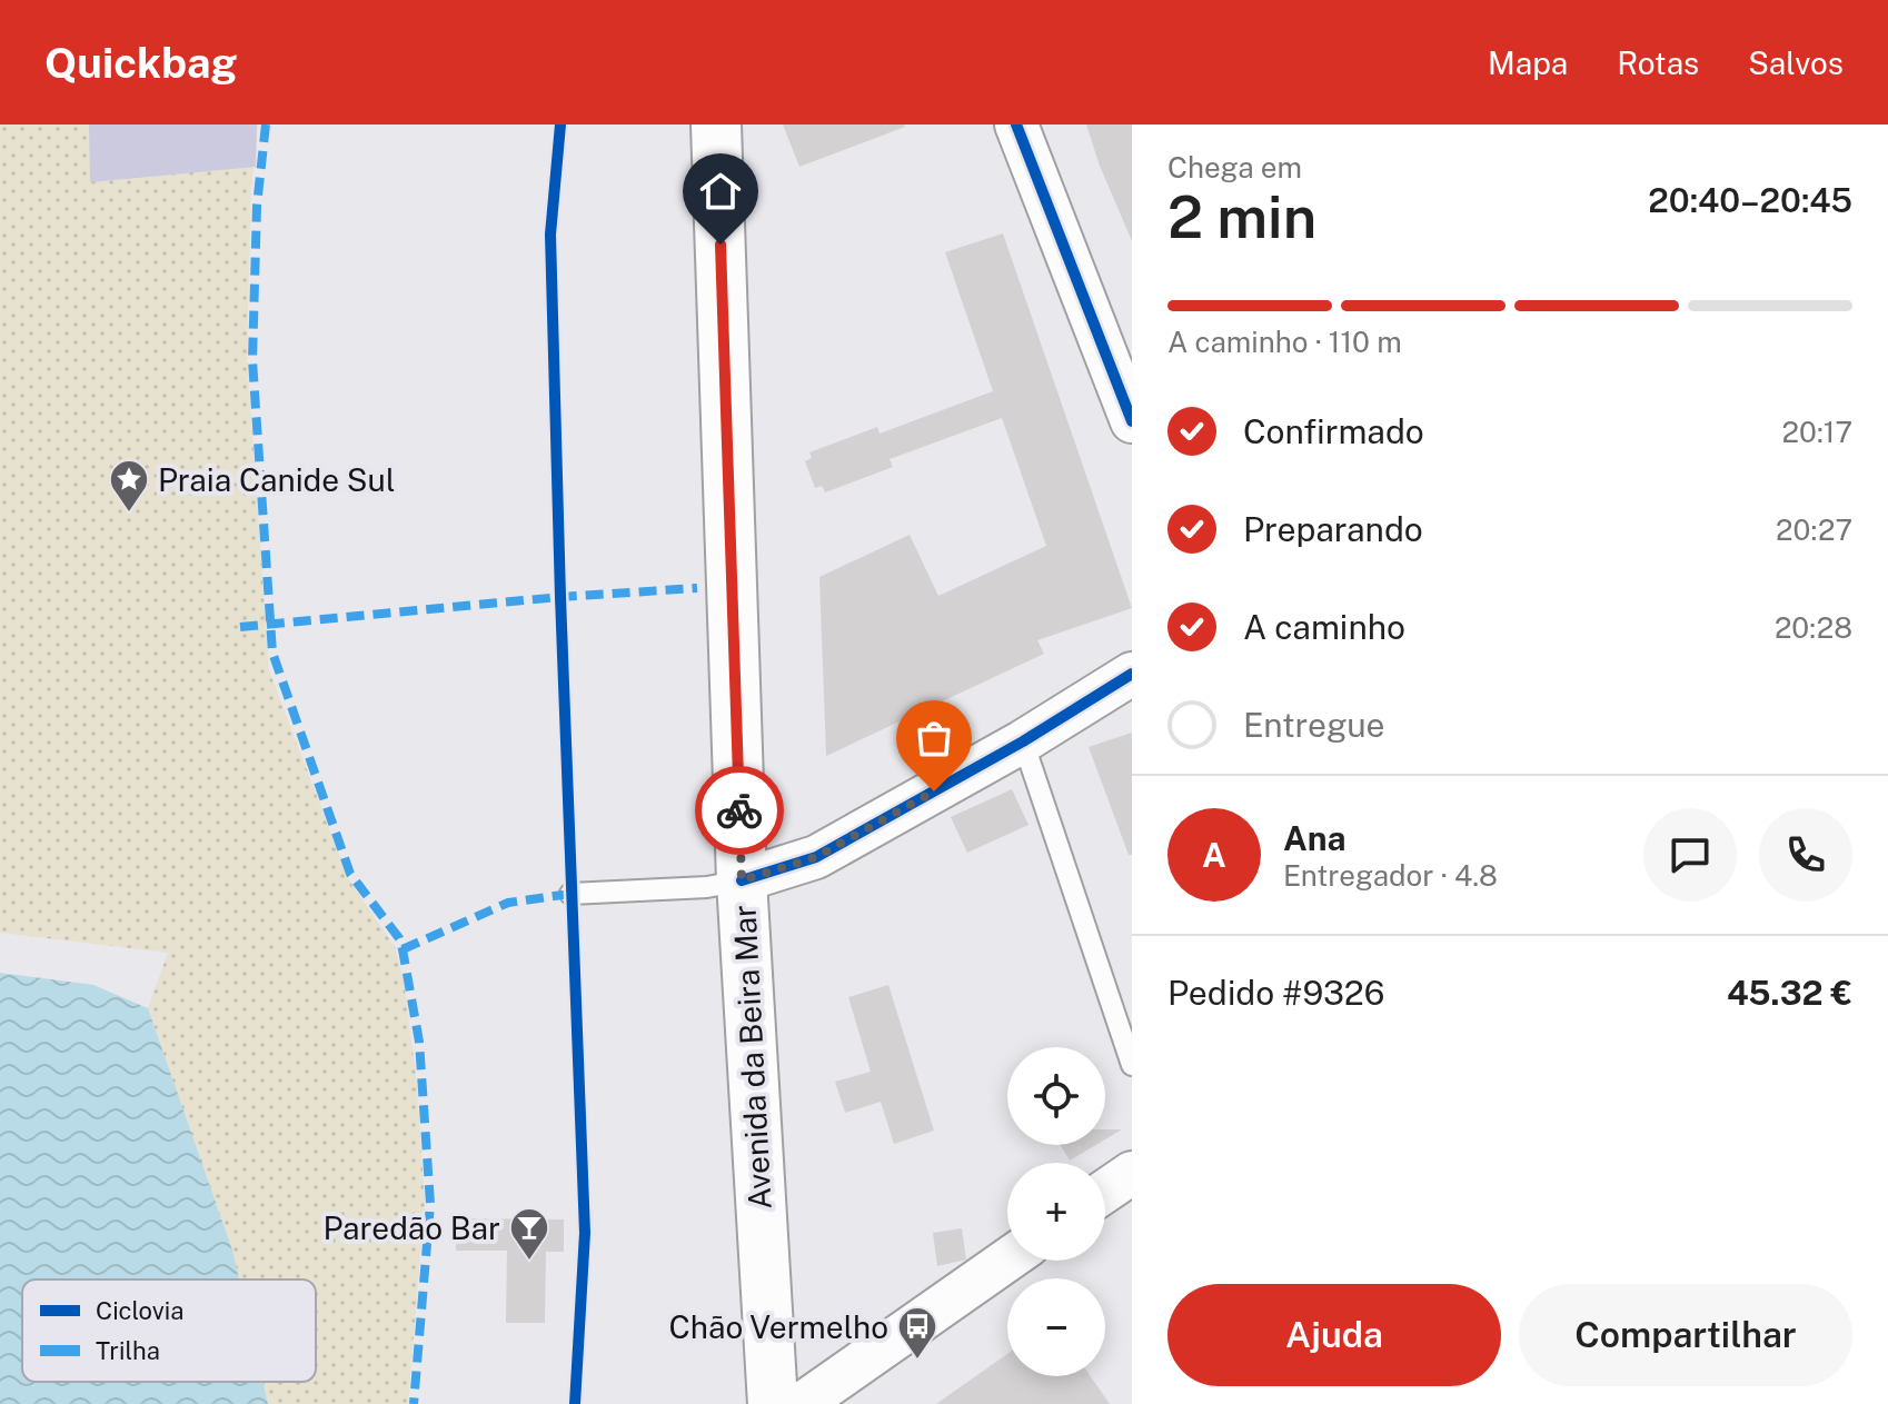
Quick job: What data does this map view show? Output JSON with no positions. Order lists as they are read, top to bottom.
{
  "streets": {
    "main road": ["Avenida da Beira Mar"]
  },
  "places": {
    "place": ["Praia Canide Sul"],
    "bar": ["Paredão Bar"],
    "bus stop": ["Chão Vermelho"]
  },
  "legend": ["Ciclovia", "Trilha"],
  "page": {
    "header": "Quickbag",
    "nav": ["Mapa", "Rotas", "Salvos"],
    "heading": ["2 min", "Chega em", "20:40–20:45"],
    "panel": [
      "Ana",
      "Entregador · 4.8",
      "Pedido #9326",
      "45.32 €"
    ],
    "bar": "A caminho · 110 m",
    "list": [
      ["Confirmado", "20:17"],
      ["Preparando", "20:27"],
      ["A caminho", "20:28"],
      "Entregue"
    ],
    "round": "A",
    "map_buttons": ["+", "−"],
    "buttons": ["Ajuda", "Compartilhar"]
  }
}
